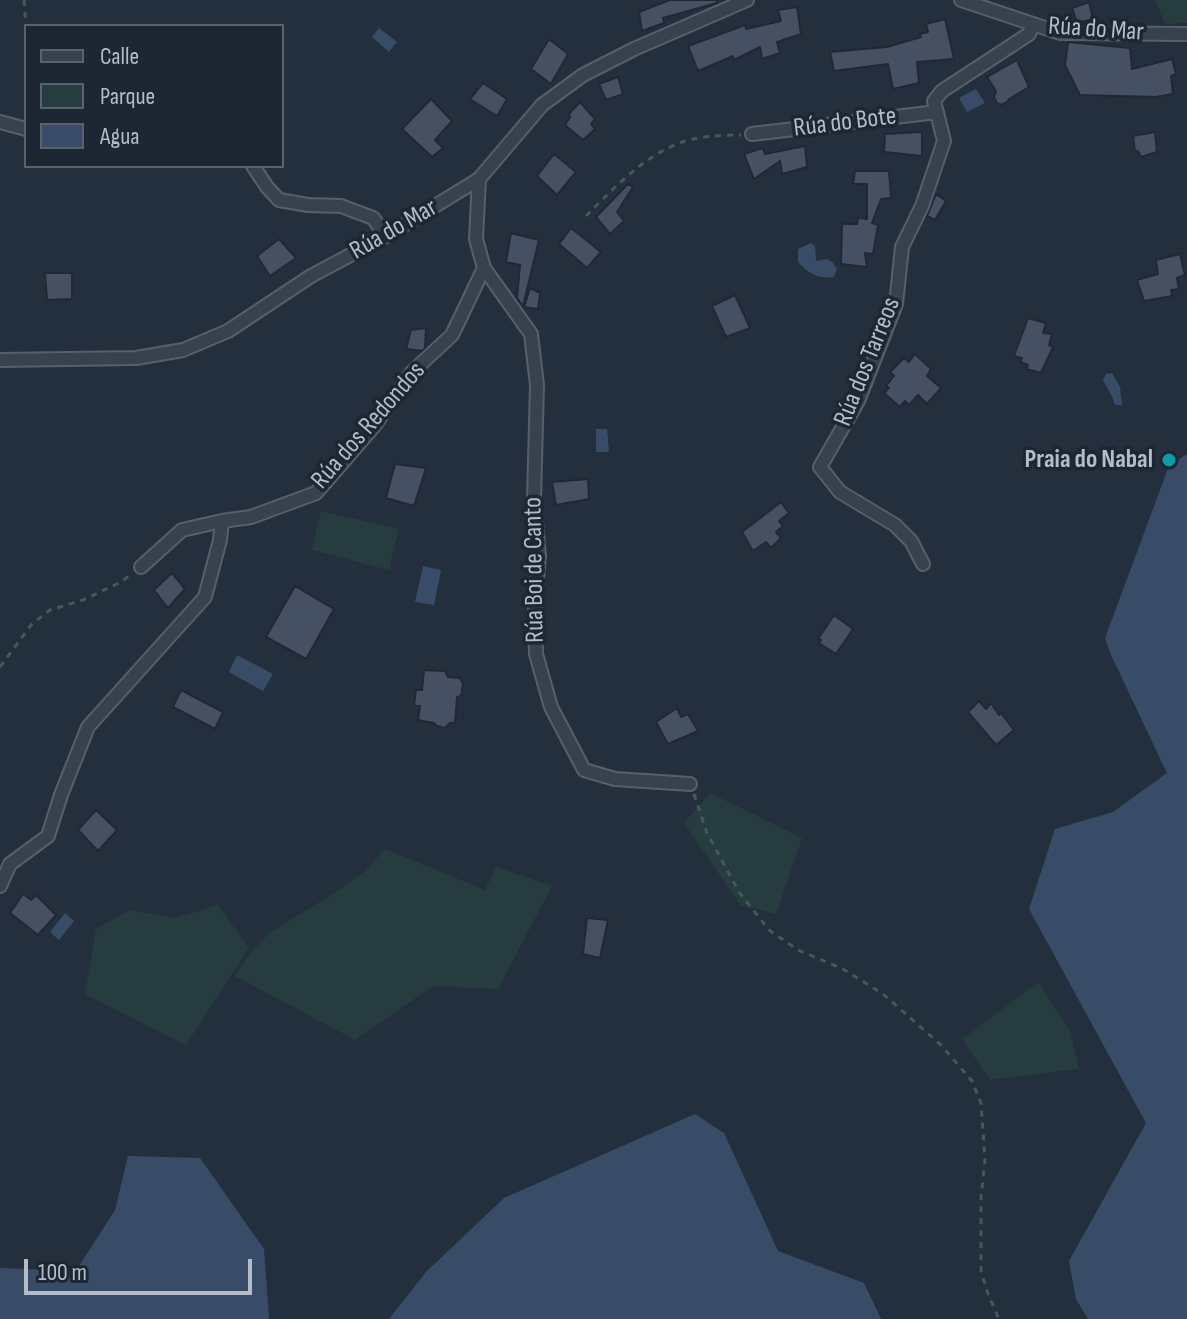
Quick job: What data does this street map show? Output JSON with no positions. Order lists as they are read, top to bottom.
{
  "streets": {
    "street": [
      "Rúa do Mar",
      "Rúa do Bote",
      "Rúa dos Tarreos",
      "Rúa dos Redondos",
      "Rúa Boi de Canto"
    ]
  },
  "crossings": [
    ["Rúa do Bote", "Rúa dos Tarreos"],
    ["Rúa dos Redondos", "Rúa Boi de Canto"]
  ],
  "places": ["Praia do Nabal"],
  "legend": ["Calle", "Parque", "Agua"],
  "scale_bar": "100 m"
}
